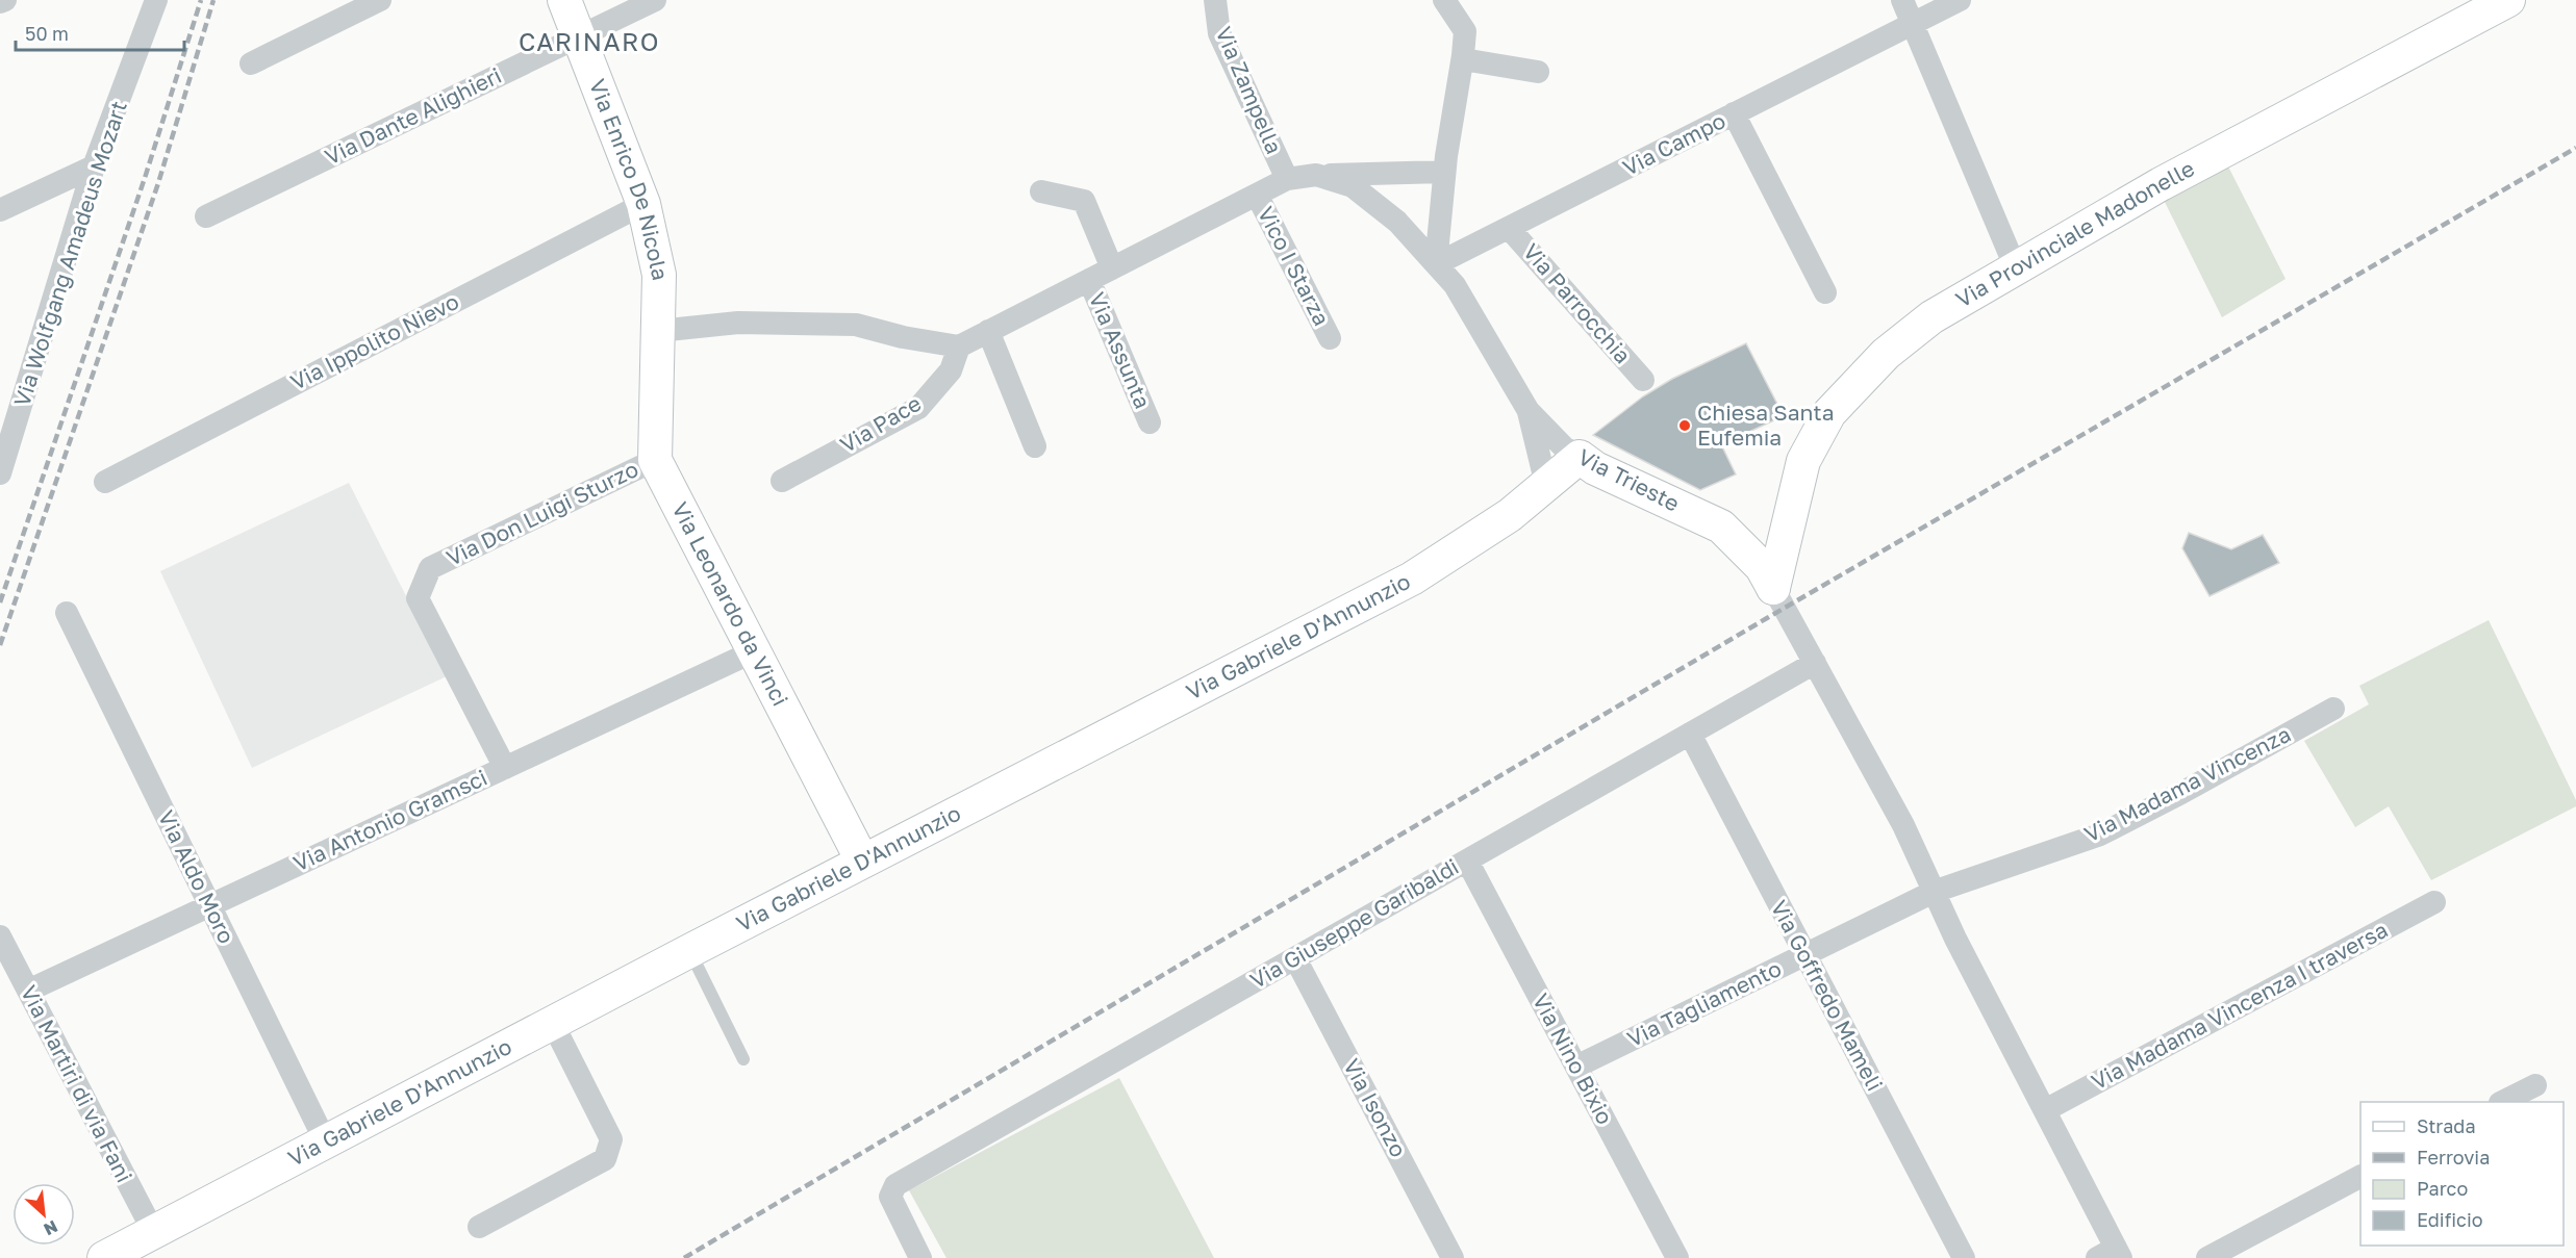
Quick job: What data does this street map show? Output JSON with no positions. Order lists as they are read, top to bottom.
{
  "streets": {
    "street": [
      "Via Zampella",
      "Via Dante Alighieri",
      "Via Campo",
      "Via Enrico De Nicola",
      "Via Provinciale Madonelle",
      "Via Wolfgang Amadeus Mozart",
      "Vico I Starza",
      "Via Parrocchia",
      "Via Ippolito Nievo",
      "Via Assunta",
      "Via Pace",
      "Via Trieste",
      "Via Don Luigi Sturzo",
      "Via Leonardo da Vinci",
      "Via Gabriele D'Annunzio",
      "Via Madama Vincenza",
      "Via Antonio Gramsci",
      "Via Aldo Moro",
      "Via Giuseppe Garibaldi",
      "Via Goffredo Mameli",
      "Via Tagliamento",
      "Via Madama Vincenza I traversa",
      "Via Nino Bixio",
      "Via Martiri di via Fani",
      "Via Isonzo"
    ]
  },
  "crossings": [
    ["Via Dante Alighieri", "Via Enrico De Nicola"],
    ["Via Campo", "Via Parrocchia"],
    ["Via Campo", "Via Trieste"],
    ["Via Enrico De Nicola", "Via Ippolito Nievo"],
    ["Via Enrico De Nicola", "Via Leonardo da Vinci"],
    ["Via Provinciale Madonelle", "Via Trieste"],
    ["Via Trieste", "Via Gabriele D'Annunzio"],
    ["Via Don Luigi Sturzo", "Via Leonardo da Vinci"],
    ["Via Don Luigi Sturzo", "Via Antonio Gramsci"],
    ["Via Leonardo da Vinci", "Via Gabriele D'Annunzio"],
    ["Via Leonardo da Vinci", "Via Antonio Gramsci"],
    ["Via Gabriele D'Annunzio", "Via Aldo Moro"],
    ["Via Gabriele D'Annunzio", "Via Martiri di via Fani"],
    ["Via Madama Vincenza", "Via Tagliamento"],
    ["Via Antonio Gramsci", "Via Aldo Moro"],
    ["Via Antonio Gramsci", "Via Martiri di via Fani"],
    ["Via Giuseppe Garibaldi", "Via Goffredo Mameli"],
    ["Via Giuseppe Garibaldi", "Via Nino Bixio"],
    ["Via Giuseppe Garibaldi", "Via Isonzo"],
    ["Via Goffredo Mameli", "Via Tagliamento"],
    ["Via Tagliamento", "Via Nino Bixio"]
  ],
  "districts": ["CARINARO"],
  "places": ["Chiesa Santa Eufemia"],
  "legend": [
    "Strada",
    "Ferrovia",
    "Parco",
    "Edificio"
  ],
  "scale_bar": "50 m",
  "north": "bottom right"
}
